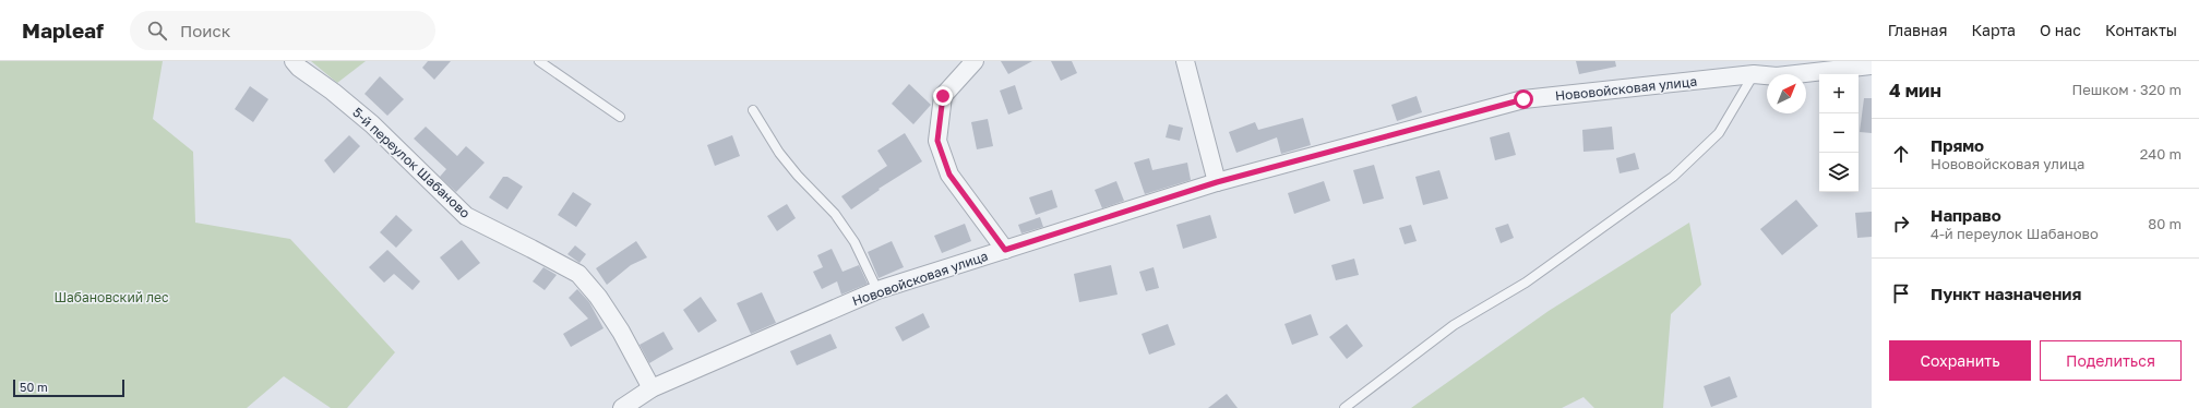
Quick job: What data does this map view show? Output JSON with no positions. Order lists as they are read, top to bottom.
{
  "streets": {
    "street": ["Нововойсковая улица", "5-й переулок Шабаново"]
  },
  "crossings": [
    ["Нововойсковая улица", "5-й переулок Шабаново"]
  ],
  "parks": ["Шабановский лес"],
  "scale_bar": "50 m",
  "north": "top right",
  "page": {
    "header": "Mapleaf",
    "search": "Поиск",
    "nav": [
      "Главная",
      "Карта",
      "О нас",
      "Контакты"
    ],
    "heading": ["4 мин", "Пешком · 320 m"],
    "map_buttons": ["+", "−"],
    "list": [
      ["Прямо", "Нововойсковая улица", "240 m"],
      ["Направо", "4-й переулок Шабаново", "80 m"],
      "Пункт назначения"
    ],
    "buttons": ["Сохранить", "Поделиться"],
    "scale": "50 m"
  }
}
